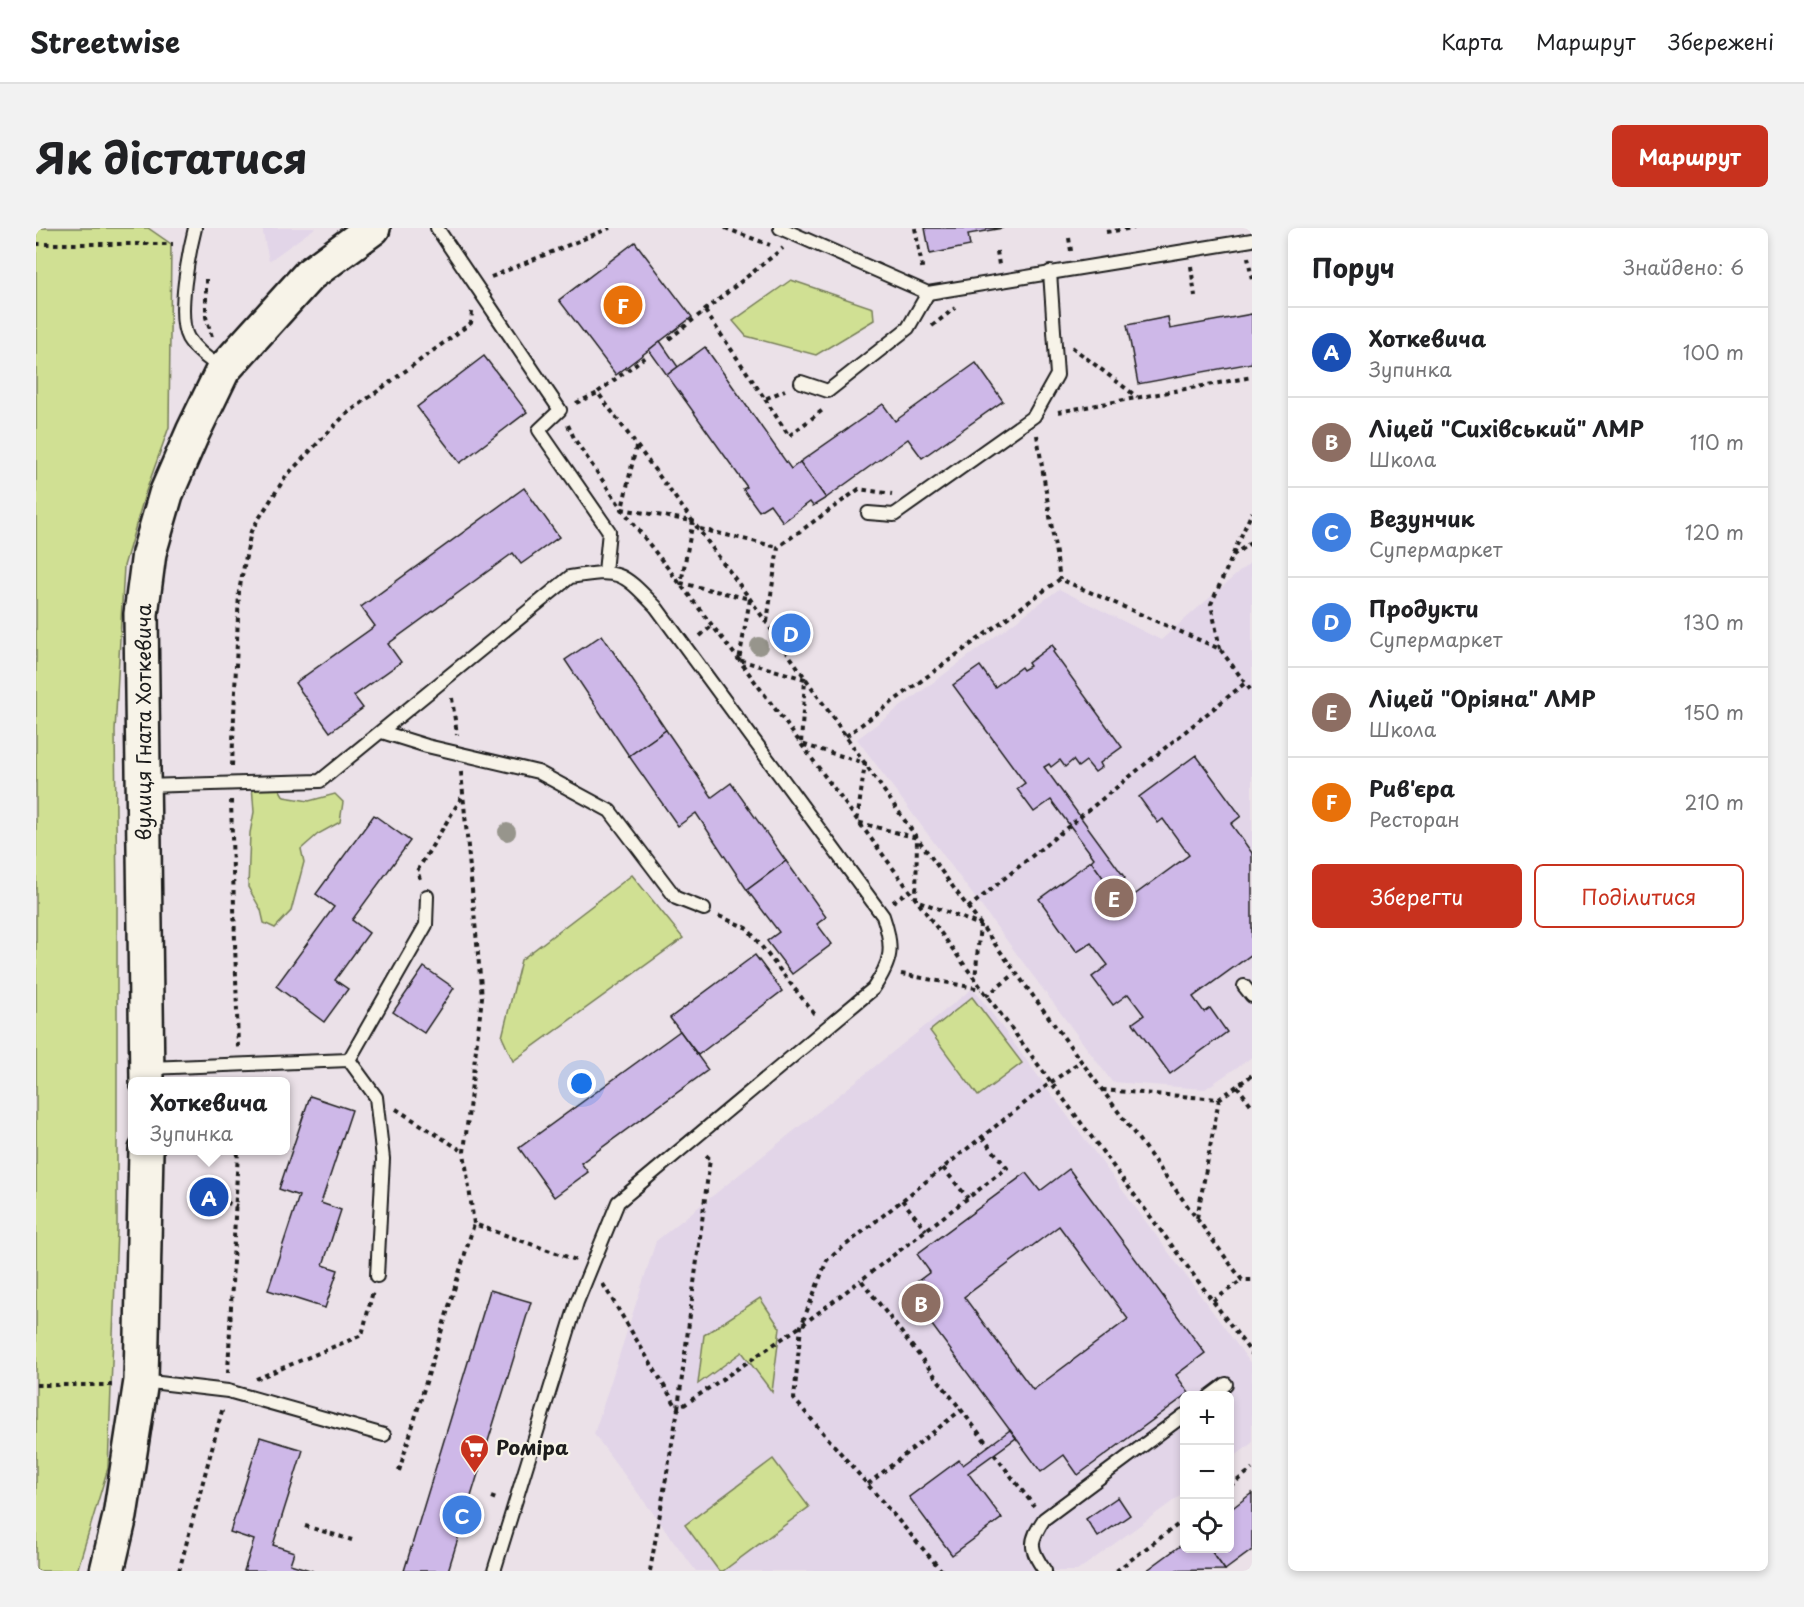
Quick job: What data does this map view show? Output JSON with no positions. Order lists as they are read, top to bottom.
{
  "streets": {
    "street": ["вулиця Гната Хоткевича"]
  },
  "places": {
    "supermarket": ["Роміра"]
  },
  "page": {
    "header": "Streetwise",
    "nav": ["Карта", "Маршрут", "Збережені"],
    "title": "Як дістатися",
    "buttons": [
      "Маршрут",
      ["Зберегти", "Поділитися"]
    ],
    "heading": ["Поруч", "Знайдено: 6"],
    "pins": [
      "F",
      "D",
      "E",
      "A",
      "B",
      "C"
    ],
    "list": [
      {
        "mark": "A",
        "name": "Хоткевича",
        "note": "Зупинка",
        "value": "100 m"
      },
      {
        "mark": "B",
        "name": "Ліцей \"Сихівський\" ЛМР",
        "note": "Школа",
        "value": "110 m"
      },
      {
        "mark": "C",
        "name": "Везунчик",
        "note": "Супермаркет",
        "value": "120 m"
      },
      {
        "mark": "D",
        "name": "Продукти",
        "note": "Супермаркет",
        "value": "130 m"
      },
      {
        "mark": "E",
        "name": "Ліцей \"Оріяна\" ЛМР",
        "note": "Школа",
        "value": "150 m"
      },
      {
        "mark": "F",
        "name": "Рив'єра",
        "note": "Ресторан",
        "value": "210 m"
      }
    ],
    "popup": ["Хоткевича", "Зупинка"],
    "map_buttons": ["+", "−"]
  }
}
